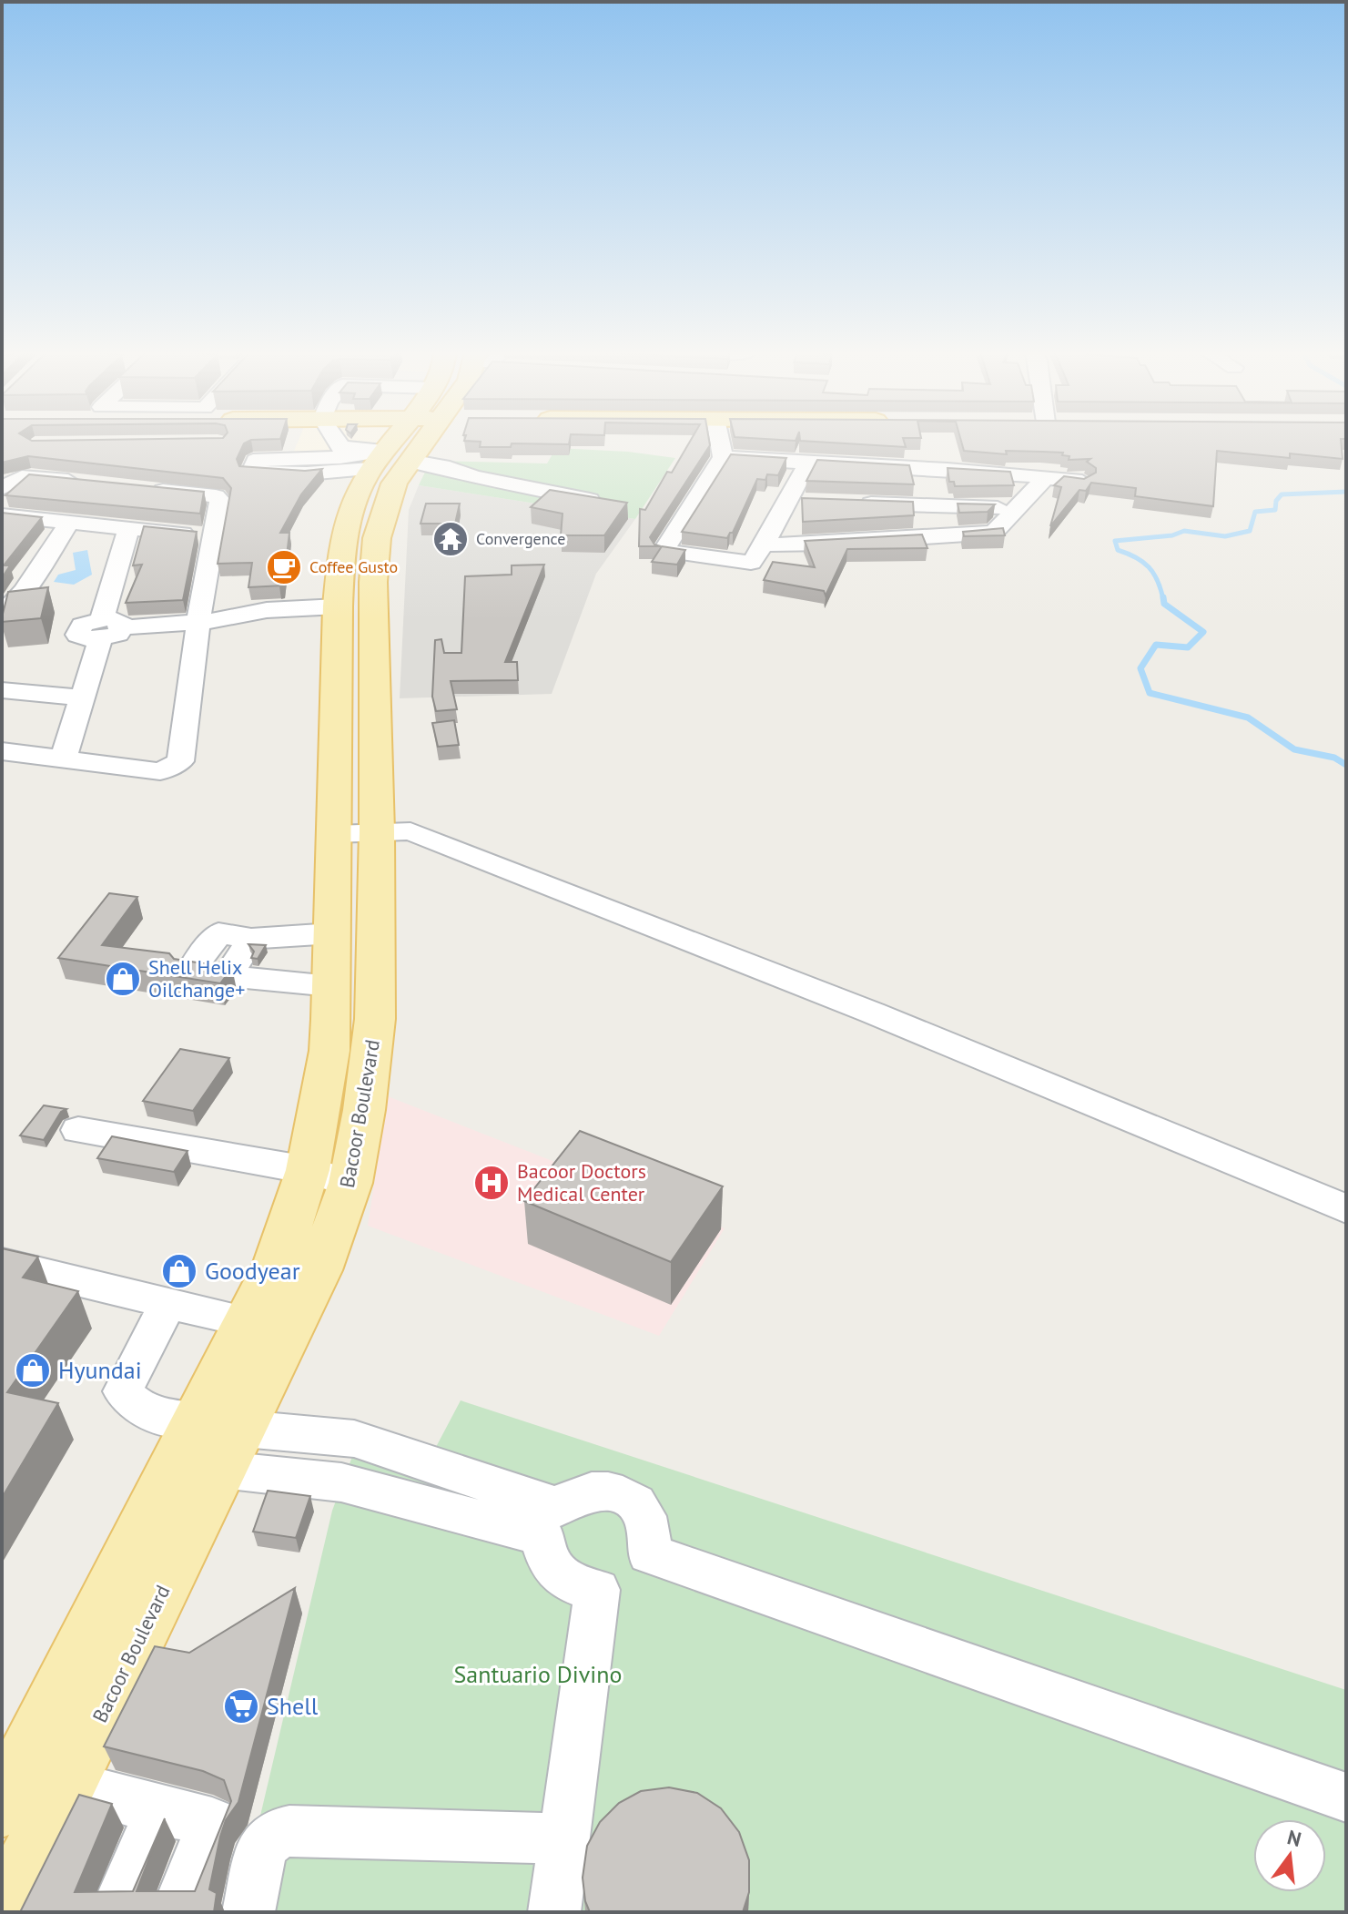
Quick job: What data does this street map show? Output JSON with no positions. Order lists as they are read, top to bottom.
{
  "streets": {
    "main road": ["Bacoor Boulevard"]
  },
  "parks": ["Santuario Divino"],
  "places": {
    "temple": ["Convergence"],
    "cafe": ["Coffee Gusto"],
    "shop": ["Shell Helix Oilchange+", "Goodyear", "Hyundai"],
    "hospital": ["Bacoor Doctors Medical Center"],
    "supermarket": ["Shell"]
  },
  "north": "top"
}
